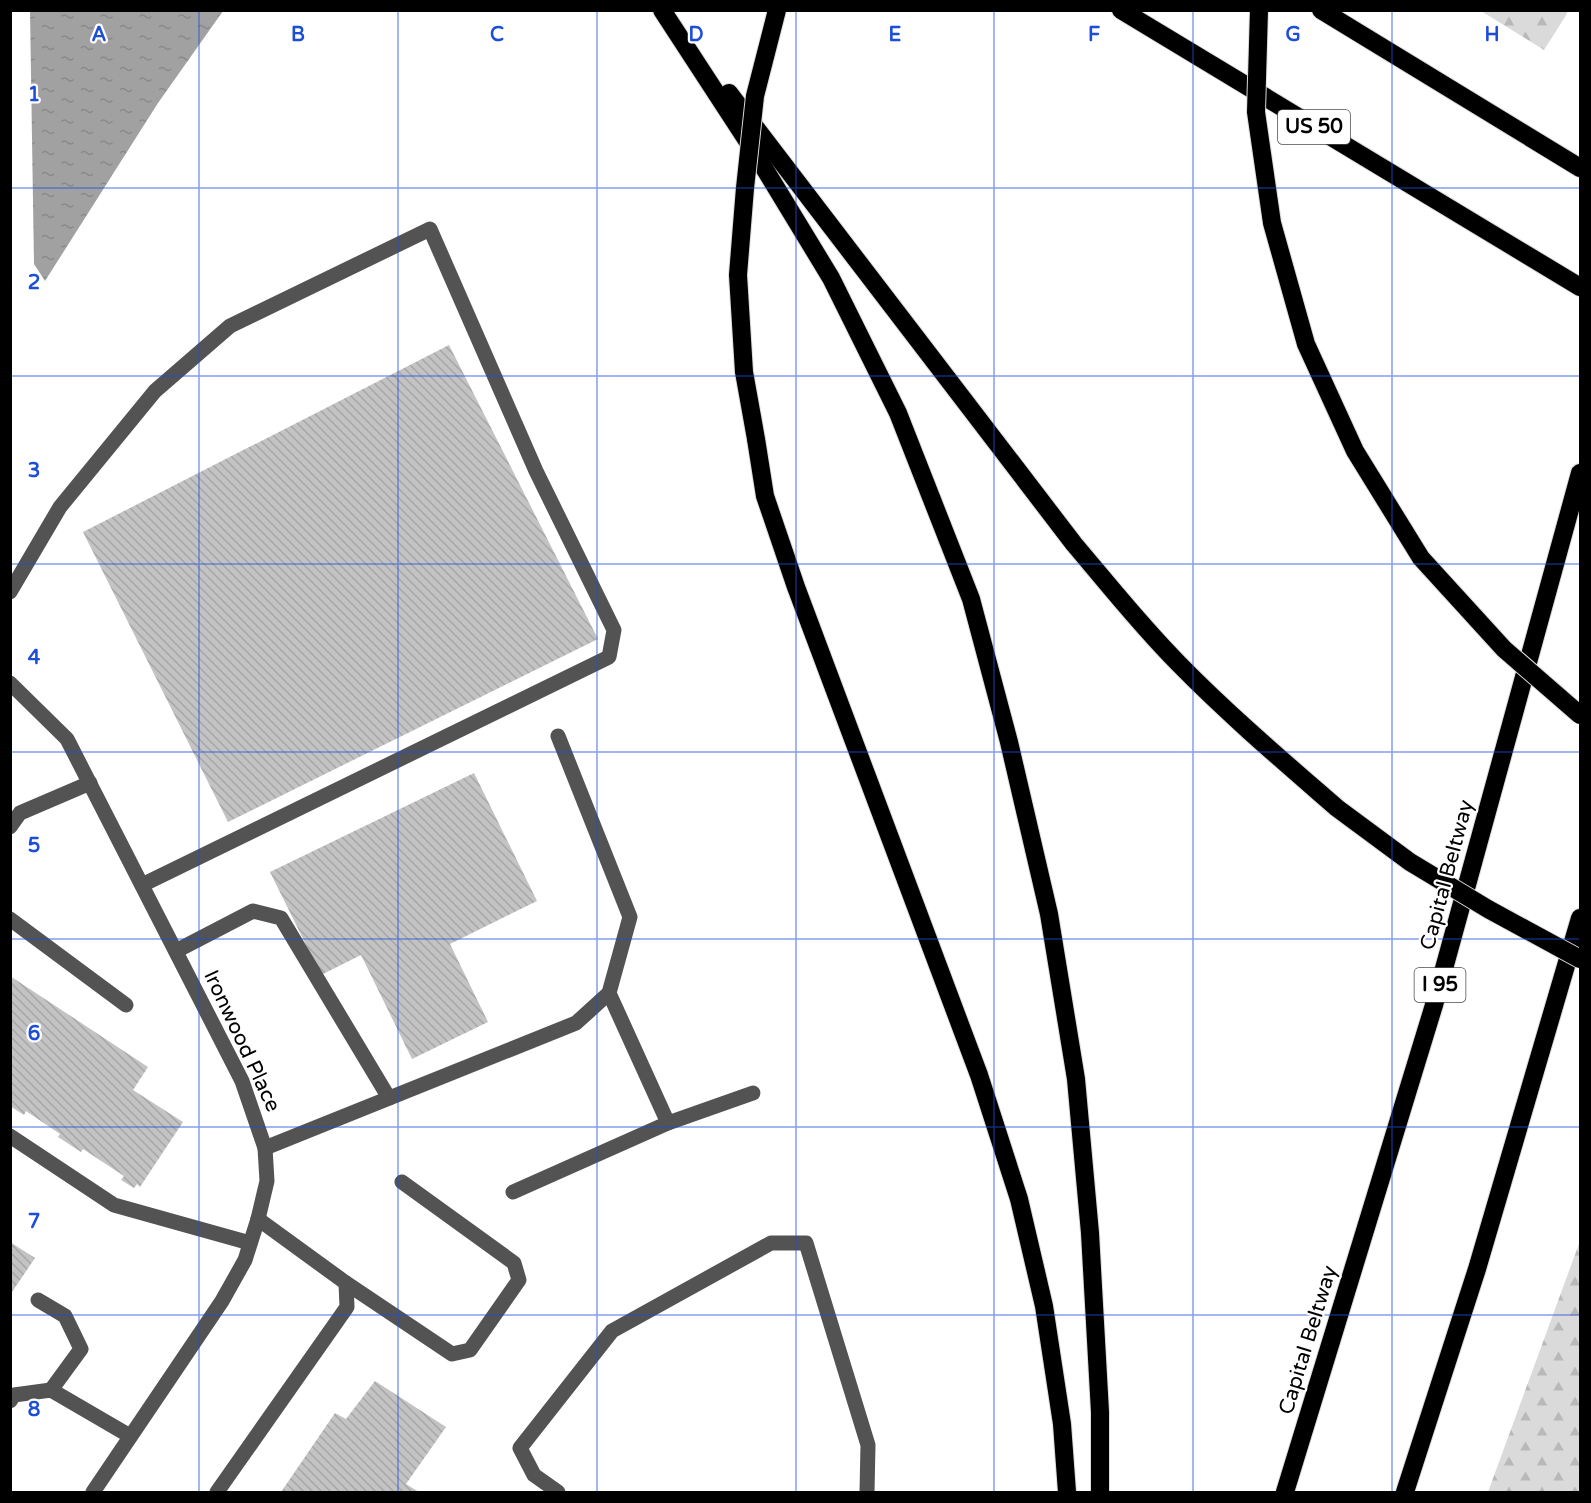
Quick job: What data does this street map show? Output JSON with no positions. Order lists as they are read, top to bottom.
{
  "streets": {
    "highway": ["US 50", "Capital Beltway", "I 95"],
    "street": ["Ironwood Place"]
  },
  "grid": {
    "columns": [
      "A",
      "B",
      "C",
      "D",
      "E",
      "F",
      "G",
      "H"
    ],
    "rows": [
      "1",
      "2",
      "3",
      "4",
      "5",
      "6",
      "7",
      "8"
    ]
  }
}
